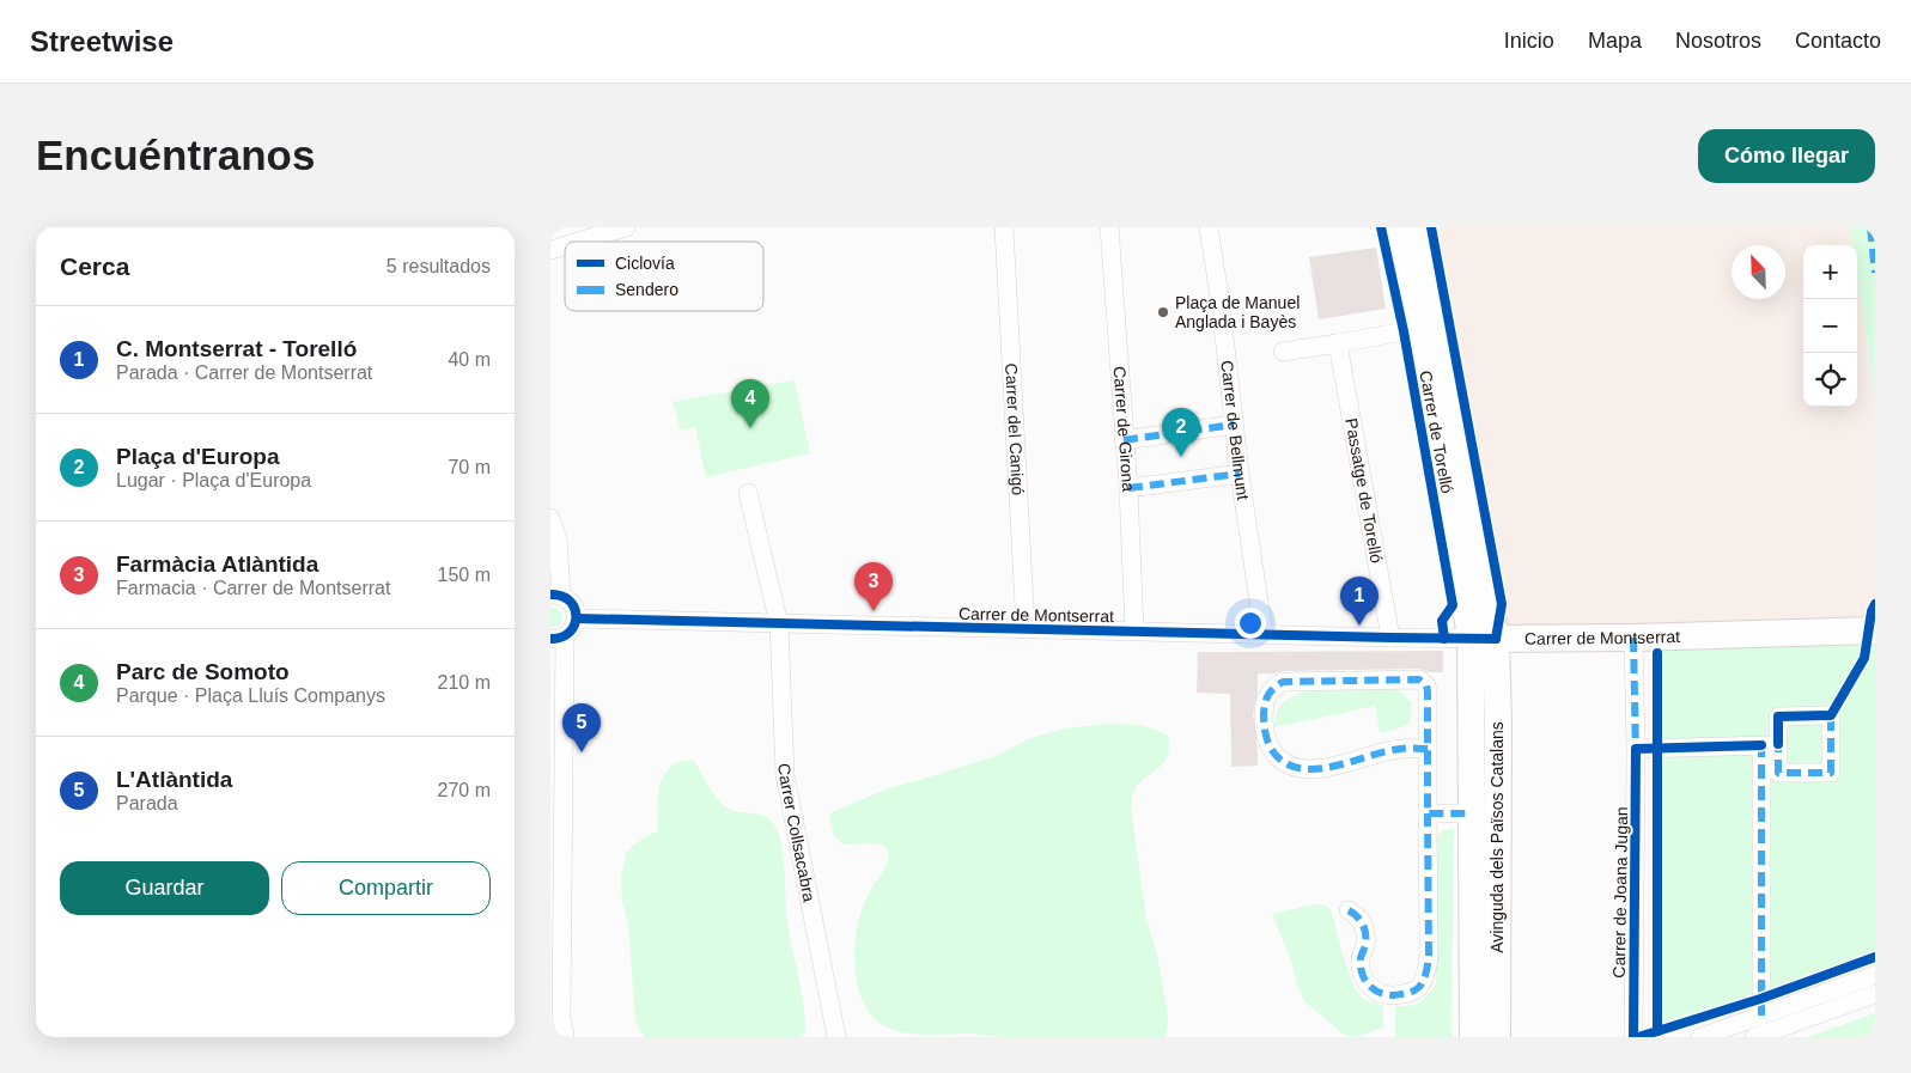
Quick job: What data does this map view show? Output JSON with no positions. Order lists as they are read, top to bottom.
{
  "streets": {
    "street": [
      "Carrer del Canigó",
      "Carrer de Girona",
      "Carrer de Bellmunt",
      "Carrer de Torelló",
      "Passatge de Torelló",
      "Carrer de Montserrat",
      "Carrer Collsacabra",
      "Avinguda dels Països Catalans",
      "Carrer de Joana Jugan"
    ]
  },
  "crossings": [
    ["Carrer del Canigó", "Carrer de Montserrat"],
    ["Carrer de Girona", "Carrer de Montserrat"],
    ["Carrer de Bellmunt", "Carrer de Montserrat"],
    ["Carrer de Torelló", "Carrer de Montserrat"],
    ["Carrer de Torelló", "Avinguda dels Països Catalans"],
    ["Passatge de Torelló", "Carrer de Montserrat"],
    ["Carrer de Montserrat", "Carrer Collsacabra"],
    ["Carrer de Montserrat", "Avinguda dels Països Catalans"],
    ["Carrer de Montserrat", "Carrer de Joana Jugan"]
  ],
  "places": ["Plaça de Manuel Anglada i Bayès"],
  "legend": ["Ciclovía", "Sendero"],
  "north": "top left",
  "page": {
    "header": "Streetwise",
    "nav": [
      "Inicio",
      "Mapa",
      "Nosotros",
      "Contacto"
    ],
    "buttons": [
      "Cómo llegar",
      ["Guardar", "Compartir"]
    ],
    "title": "Encuéntranos",
    "heading": ["Cerca", "5 resultados"],
    "map_buttons": ["+", "−"],
    "list": [
      {
        "mark": "1",
        "name": "C. Montserrat - Torelló",
        "note": "Parada · Carrer de Montserrat",
        "value": "40 m"
      },
      {
        "mark": "2",
        "name": "Plaça d'Europa",
        "note": "Lugar · Plaça d'Europa",
        "value": "70 m"
      },
      {
        "mark": "3",
        "name": "Farmàcia Atlàntida",
        "note": "Farmacia · Carrer de Montserrat",
        "value": "150 m"
      },
      {
        "mark": "4",
        "name": "Parc de Somoto",
        "note": "Parque · Plaça Lluís Companys",
        "value": "210 m"
      },
      {
        "mark": "5",
        "name": "L'Atlàntida",
        "note": "Parada",
        "value": "270 m"
      }
    ],
    "pins": [
      "4",
      "2",
      "3",
      "1",
      "5"
    ]
  }
}
